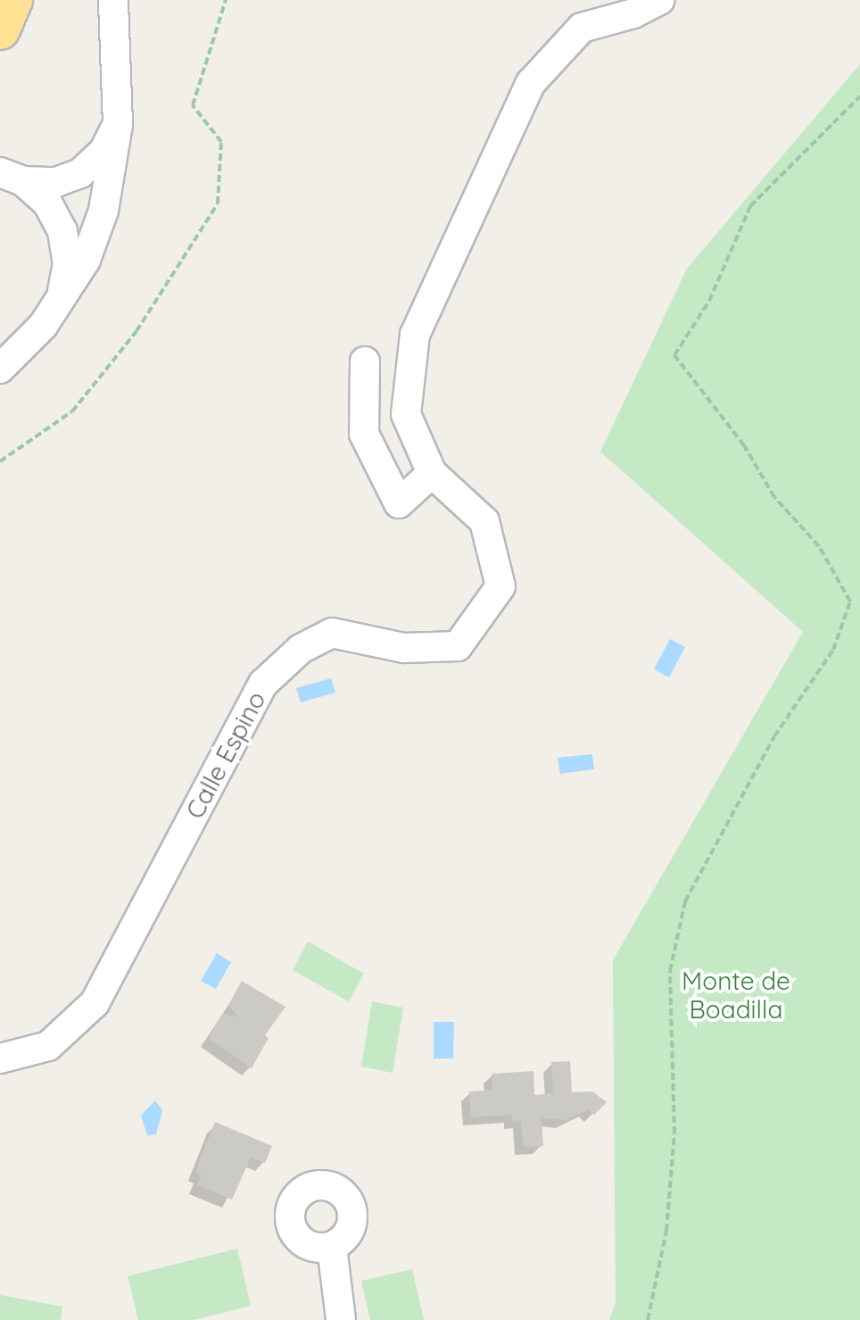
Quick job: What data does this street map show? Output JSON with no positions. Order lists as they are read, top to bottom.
{
  "streets": {
    "street": ["Calle Espino"]
  },
  "parks": ["Monte de Boadilla"]
}
